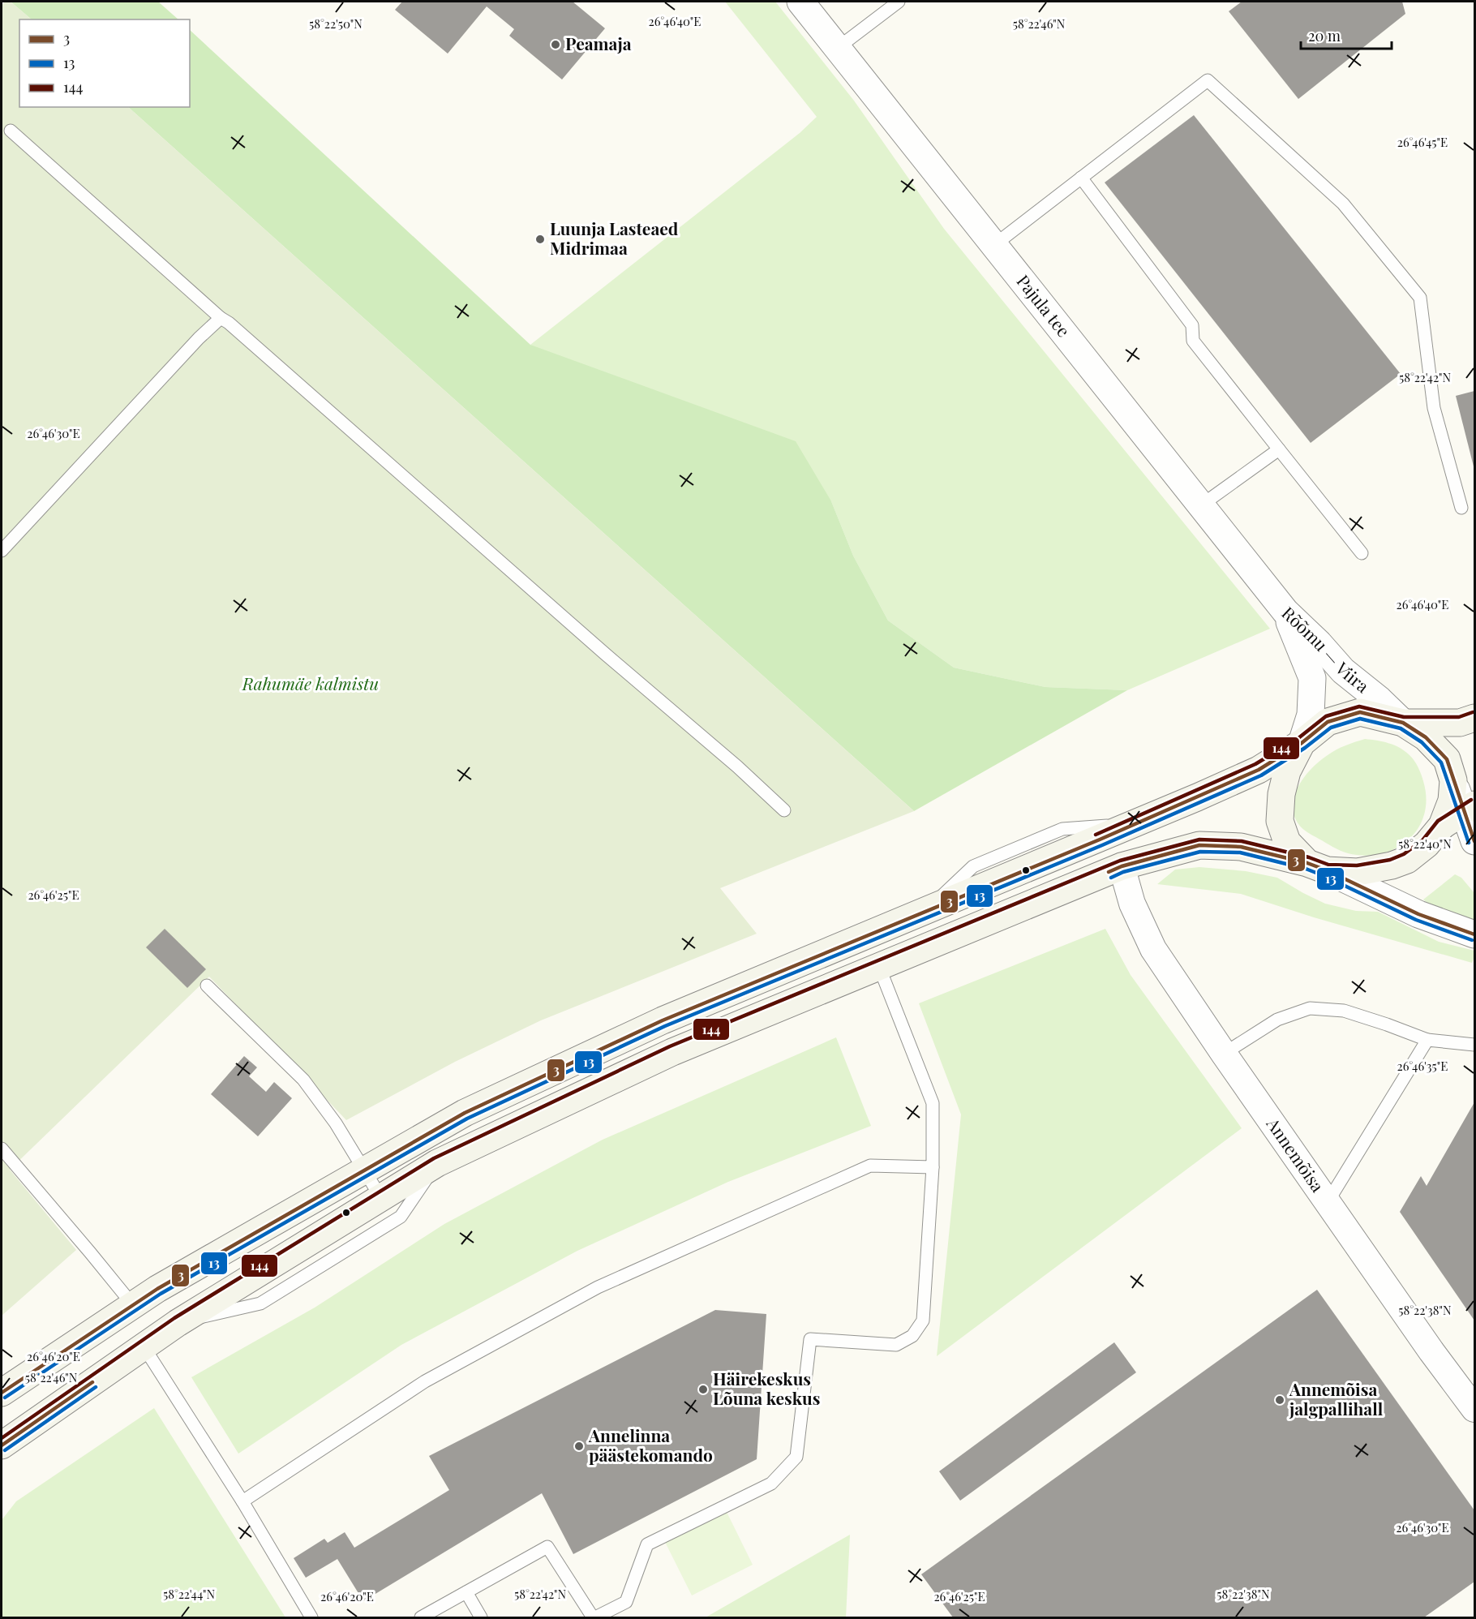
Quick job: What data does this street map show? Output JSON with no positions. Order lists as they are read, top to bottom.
{
  "streets": {
    "street": ["Pajula tee", "Rõõmu — Viira", "Annemõisa"]
  },
  "crossings": [
    ["Pajula tee", "Rõõmu — Viira"]
  ],
  "parks": ["Rahumäe kalmistu"],
  "places": [
    "Peamaja",
    "Luunja Lasteaed Midrimaa",
    "Häirekeskus Lõuna keskus",
    "Annemõisa jalgpallihall",
    "Annelinna päästekomando"
  ],
  "lines": ["transit line 144", "transit line 3", "transit line 13"],
  "legend": ["3", "13", "144"],
  "scale_bar": "20 m",
  "coordinates": [
    "26°46'40\"E",
    "58°22'50\"N",
    "58°22'46\"N",
    "26°46'45\"E",
    "58°22'42\"N",
    "26°46'30\"E",
    "58°22'40\"N",
    "26°46'25\"E",
    "26°46'35\"E",
    "58°22'38\"N",
    "26°46'20\"E",
    "58°22'44\"N"
  ]
}
